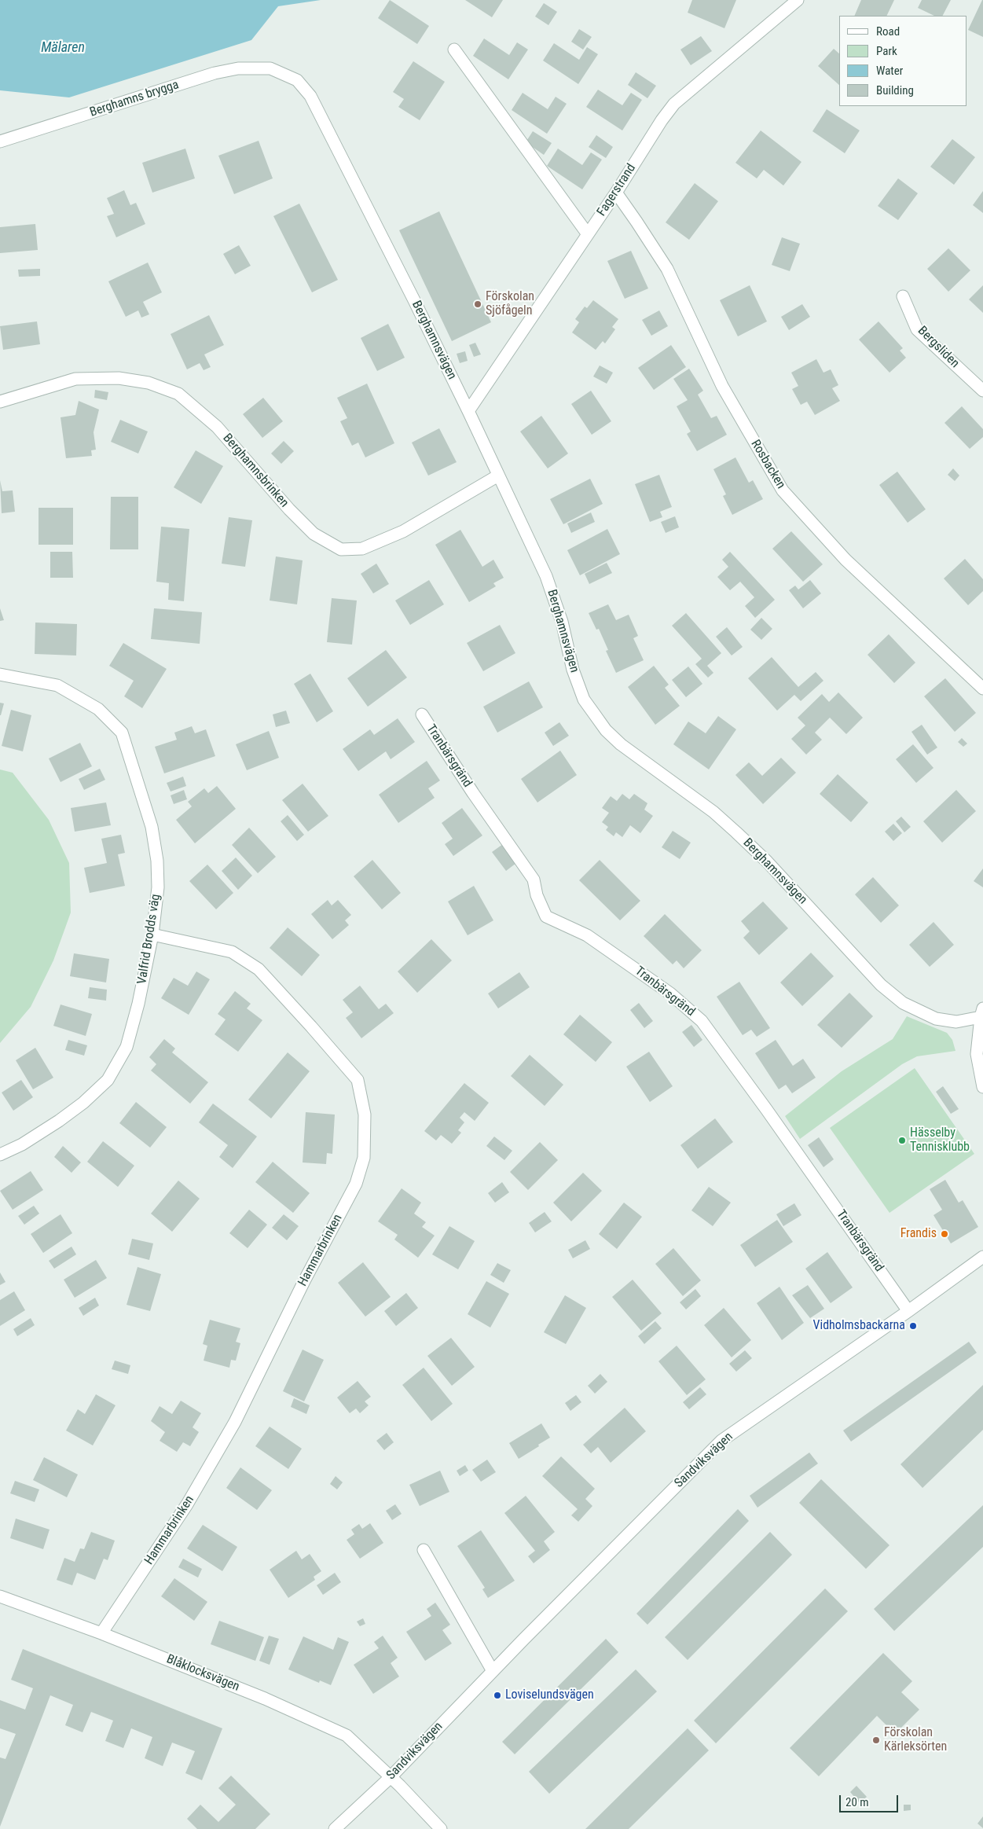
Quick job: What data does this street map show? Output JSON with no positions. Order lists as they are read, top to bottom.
{
  "streets": {
    "street": [
      "Berghamns brygga",
      "Fagerstrand",
      "Berghamnsvägen",
      "Bergsliden",
      "Rosbacken",
      "Berghamnsbrinken",
      "Tranbärsgränd",
      "Valfrid Brodds väg",
      "Hammarbrinken",
      "Sandviksvägen",
      "Blåklocksvägen"
    ]
  },
  "crossings": [
    ["Berghamns brygga", "Berghamnsvägen"],
    ["Fagerstrand", "Berghamnsvägen"],
    ["Fagerstrand", "Rosbacken"],
    ["Berghamnsvägen", "Berghamnsbrinken"],
    ["Tranbärsgränd", "Sandviksvägen"],
    ["Valfrid Brodds väg", "Hammarbrinken"],
    ["Hammarbrinken", "Blåklocksvägen"],
    ["Sandviksvägen", "Blåklocksvägen"]
  ],
  "water": ["Mälaren"],
  "places": [
    "Förskolan Sjöfågeln",
    "Hässelby Tennisklubb",
    "Frandis",
    "Vidholmsbackarna",
    "Loviselundsvägen",
    "Förskolan Kärleksörten"
  ],
  "legend": [
    "Road",
    "Park",
    "Water",
    "Building"
  ],
  "scale_bar": "20 m"
}
